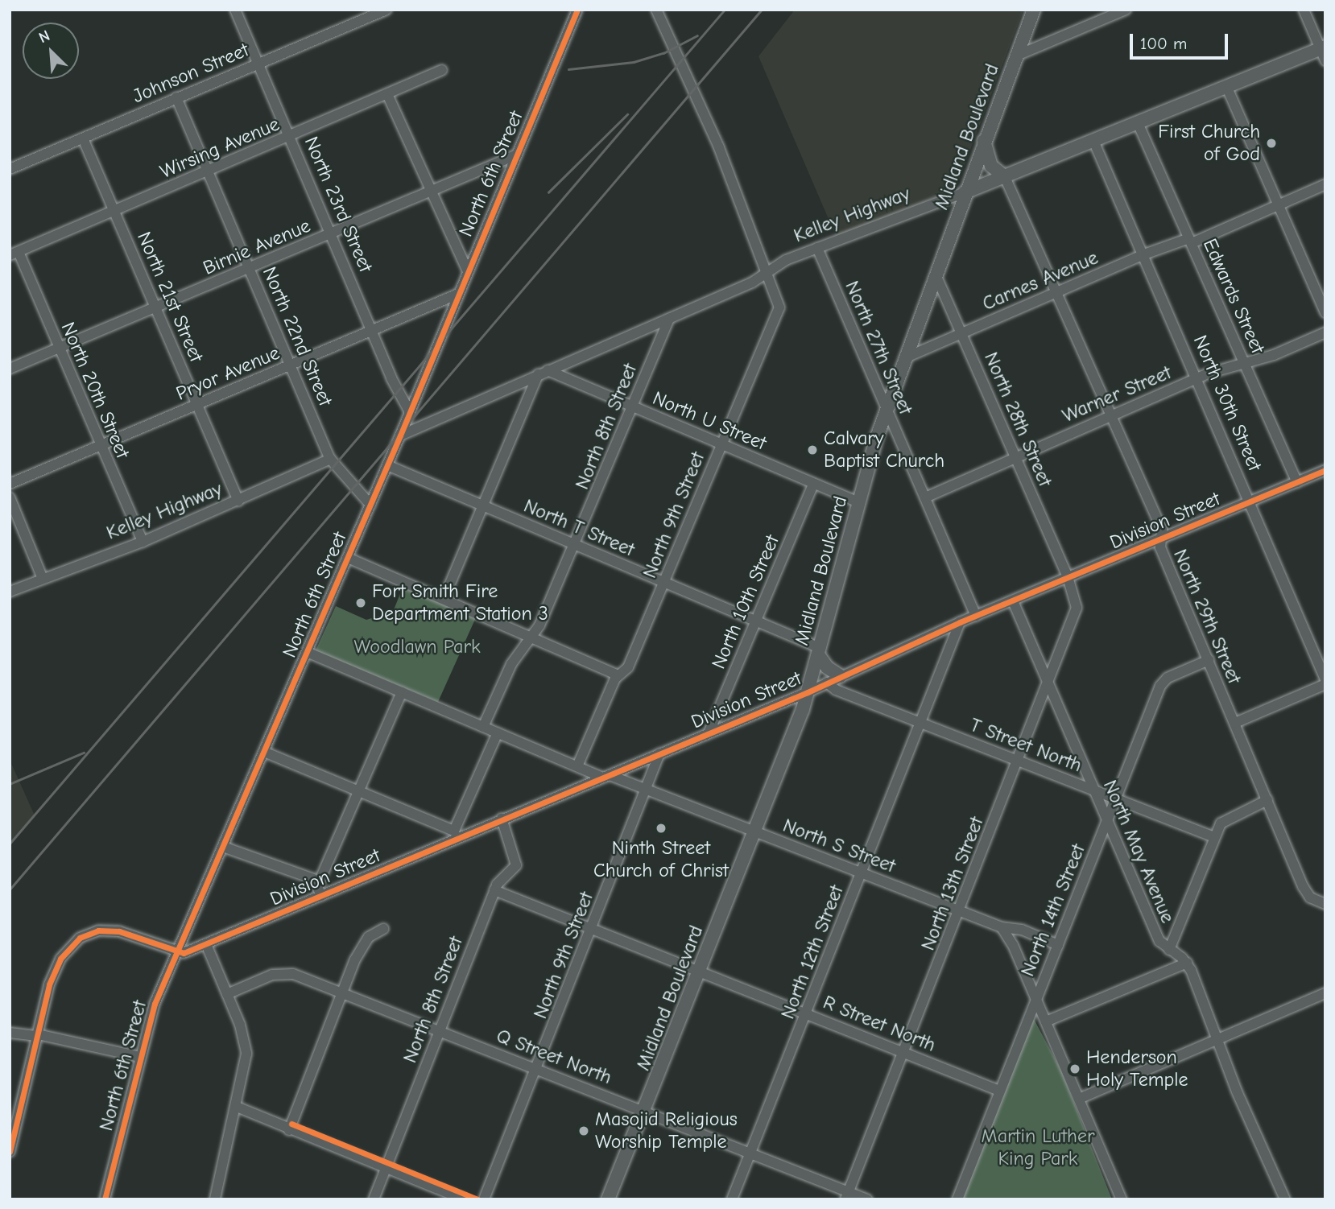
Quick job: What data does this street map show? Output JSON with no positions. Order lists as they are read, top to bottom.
{
  "streets": {
    "main road": ["Midland Boulevard", "Kelley Highway"],
    "street": [
      "Johnson Street",
      "Wirsing Avenue",
      "North 6th Street",
      "North 23rd Street",
      "Birnie Avenue",
      "Carnes Avenue",
      "Edwards Street",
      "North 21st Street",
      "North 22nd Street",
      "North 27th Street",
      "Pryor Avenue",
      "North 20th Street",
      "Warner Street",
      "North 30th Street",
      "North 28th Street",
      "North U Street",
      "North 8th Street",
      "North 9th Street",
      "Division Street",
      "North T Street",
      "North 10th Street",
      "North 29th Street",
      "T Street North",
      "North S Street",
      "North May Avenue",
      "North 13th Street",
      "North 14th Street",
      "North 12th Street",
      "R Street North",
      "Q Street North"
    ]
  },
  "crossings": [
    ["Johnson Street", "North 23rd Street"],
    ["Johnson Street", "North 21st Street"],
    ["Johnson Street", "North 22nd Street"],
    ["Midland Boulevard", "Kelley Highway"],
    ["Midland Boulevard", "Carnes Avenue"],
    ["Midland Boulevard", "North 27th Street"],
    ["Midland Boulevard", "North 28th Street"],
    ["Midland Boulevard", "North U Street"],
    ["Midland Boulevard", "Division Street"],
    ["Midland Boulevard", "North T Street"],
    ["Midland Boulevard", "North S Street"],
    ["Midland Boulevard", "R Street North"],
    ["Midland Boulevard", "Q Street North"],
    ["Wirsing Avenue", "North 23rd Street"],
    ["Wirsing Avenue", "North 21st Street"],
    ["Wirsing Avenue", "North 22nd Street"],
    ["Wirsing Avenue", "North 20th Street"],
    ["North 6th Street", "North 23rd Street"],
    ["North 6th Street", "Kelley Highway"],
    ["North 6th Street", "Birnie Avenue"],
    ["North 6th Street", "North 22nd Street"],
    ["North 6th Street", "Pryor Avenue"],
    ["North 6th Street", "Division Street"],
    ["North 6th Street", "North T Street"],
    ["North 6th Street", "North S Street"],
    ["North 23rd Street", "Birnie Avenue"],
    ["North 23rd Street", "Pryor Avenue"],
    ["Kelley Highway", "Edwards Street"],
    ["Kelley Highway", "North 21st Street"],
    ["Kelley Highway", "North 22nd Street"],
    ["Kelley Highway", "North 27th Street"],
    ["Kelley Highway", "North 20th Street"],
    ["Kelley Highway", "North 30th Street"],
    ["Kelley Highway", "North U Street"],
    ["Kelley Highway", "North 8th Street"],
    ["Kelley Highway", "North 9th Street"],
    ["Kelley Highway", "North 29th Street"],
    ["Birnie Avenue", "North 21st Street"],
    ["Birnie Avenue", "North 22nd Street"],
    ["Birnie Avenue", "North 20th Street"],
    ["Carnes Avenue", "Edwards Street"],
    ["Carnes Avenue", "North 30th Street"],
    ["Carnes Avenue", "North 28th Street"],
    ["Carnes Avenue", "North 29th Street"],
    ["Edwards Street", "Warner Street"],
    ["Edwards Street", "Division Street"],
    ["North 21st Street", "Pryor Avenue"],
    ["North 22nd Street", "Pryor Avenue"],
    ["North 27th Street", "Warner Street"],
    ["North 27th Street", "Division Street"],
    ["Pryor Avenue", "North 20th Street"],
    ["Warner Street", "North 30th Street"],
    ["Warner Street", "North 28th Street"],
    ["Warner Street", "North 29th Street"],
    ["North 30th Street", "Division Street"],
    ["North 28th Street", "Division Street"],
    ["North 28th Street", "North 13th Street"],
    ["North U Street", "North 8th Street"],
    ["North U Street", "North 9th Street"],
    ["North U Street", "North 10th Street"],
    ["North 8th Street", "Division Street"],
    ["North 8th Street", "North T Street"],
    ["North 8th Street", "North S Street"],
    ["North 8th Street", "R Street North"],
    ["North 8th Street", "Q Street North"],
    ["North 9th Street", "Division Street"],
    ["North 9th Street", "North T Street"],
    ["North 9th Street", "North S Street"],
    ["North 9th Street", "R Street North"],
    ["North 9th Street", "Q Street North"],
    ["Division Street", "North 10th Street"],
    ["Division Street", "North 29th Street"],
    ["Division Street", "T Street North"],
    ["Division Street", "North S Street"],
    ["Division Street", "North May Avenue"],
    ["Division Street", "North 13th Street"],
    ["Division Street", "North 12th Street"],
    ["North T Street", "North 10th Street"],
    ["North 29th Street", "North 14th Street"],
    ["T Street North", "North May Avenue"],
    ["T Street North", "North 13th Street"],
    ["T Street North", "North 14th Street"],
    ["T Street North", "North 12th Street"],
    ["North S Street", "North 13th Street"],
    ["North S Street", "North 14th Street"],
    ["North S Street", "North 12th Street"],
    ["North May Avenue", "North 13th Street"],
    ["North May Avenue", "North 14th Street"],
    ["North 13th Street", "R Street North"],
    ["North 13th Street", "Q Street North"],
    ["North 14th Street", "R Street North"],
    ["North 12th Street", "R Street North"],
    ["North 12th Street", "Q Street North"]
  ],
  "parks": ["Woodlawn Park", "Martin Luther King Park"],
  "places": [
    "First Church of God",
    "Calvary Baptist Church",
    "Fort Smith Fire Department Station 3",
    "Ninth Street Church of Christ",
    "Henderson Holy Temple",
    "Masojid Religious Worship Temple"
  ],
  "scale_bar": "100 m",
  "north": "top left"
}
